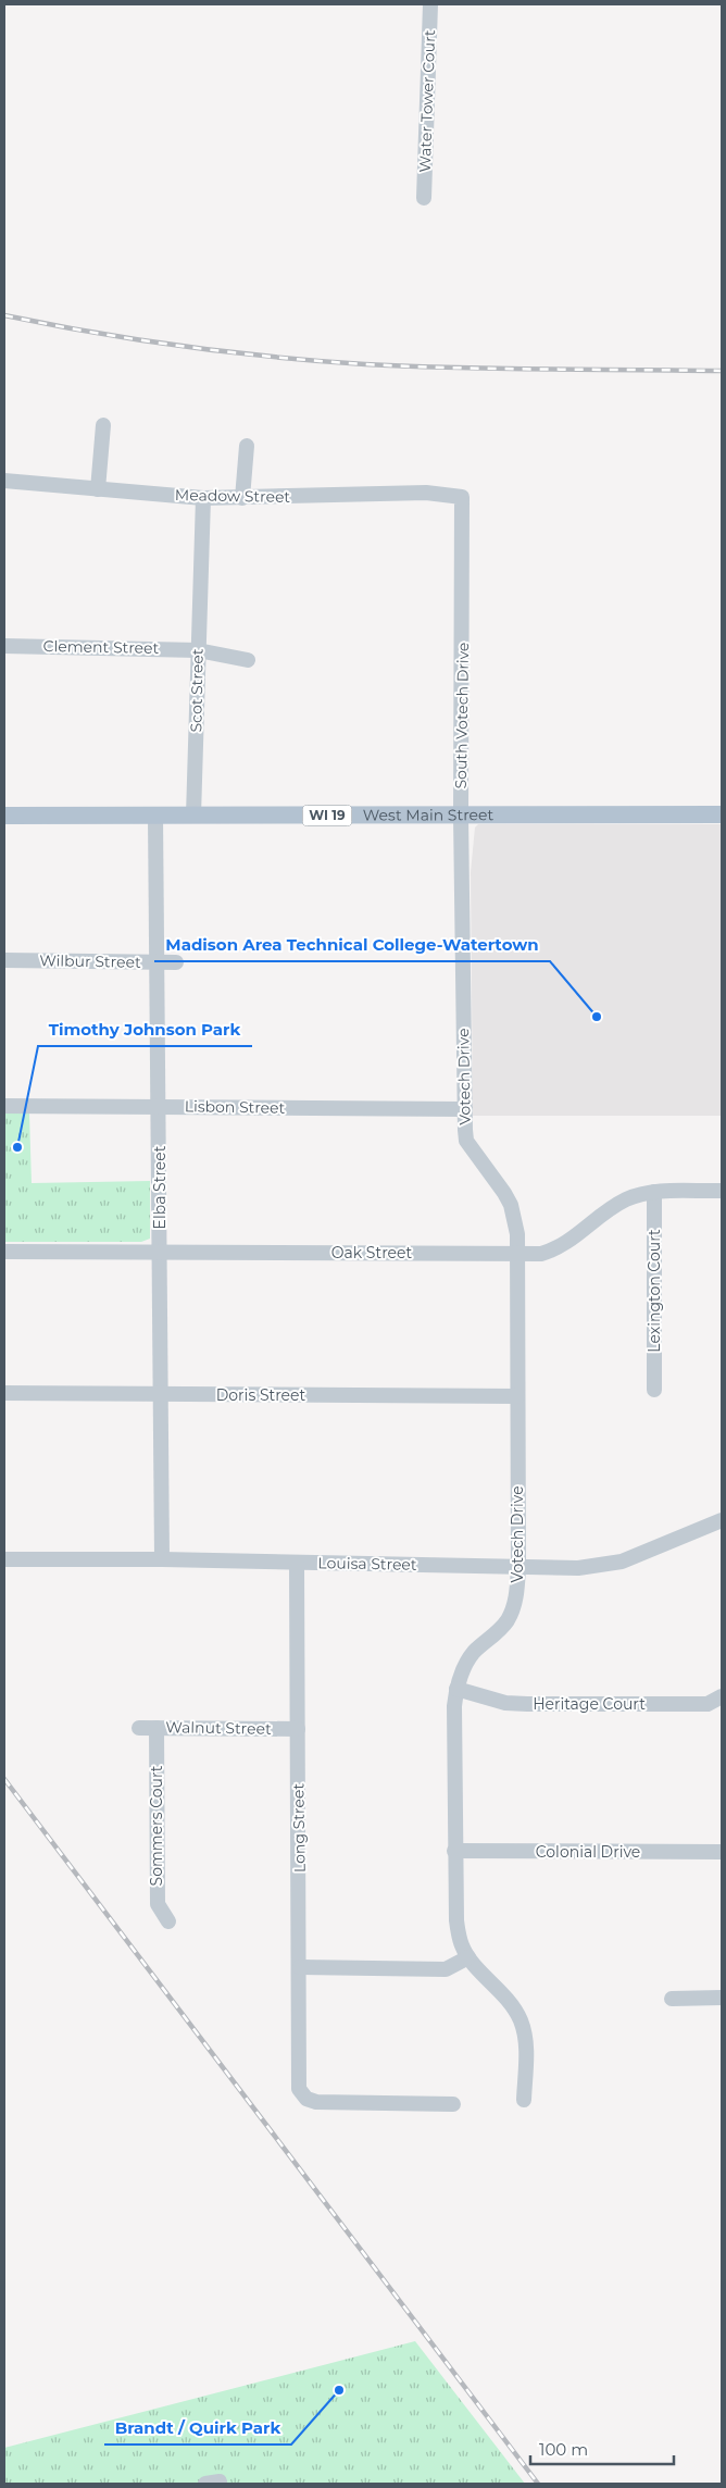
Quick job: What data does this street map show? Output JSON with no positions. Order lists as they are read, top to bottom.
{
  "streets": {
    "main road": ["WI 19", "West Main Street"],
    "street": [
      "Water Tower Court",
      "Meadow Street",
      "Clement Street",
      "Scot Street",
      "South Votech Drive",
      "Wilbur Street",
      "Votech Drive",
      "Lisbon Street",
      "Elba Street",
      "Oak Street",
      "Lexington Court",
      "Doris Street",
      "Louisa Street",
      "Heritage Court",
      "Walnut Street",
      "Sommers Court",
      "Long Street",
      "Colonial Drive"
    ]
  },
  "crossings": [
    ["Meadow Street", "Scot Street"],
    ["Meadow Street", "South Votech Drive"],
    ["Clement Street", "Scot Street"],
    ["Scot Street", "West Main Street"],
    ["South Votech Drive", "West Main Street"],
    ["South Votech Drive", "Votech Drive"],
    ["West Main Street", "Elba Street"],
    ["Wilbur Street", "Elba Street"],
    ["Votech Drive", "Lisbon Street"],
    ["Votech Drive", "Oak Street"],
    ["Votech Drive", "Doris Street"],
    ["Votech Drive", "Louisa Street"],
    ["Votech Drive", "Heritage Court"],
    ["Votech Drive", "Colonial Drive"],
    ["Lisbon Street", "Elba Street"],
    ["Elba Street", "Oak Street"],
    ["Elba Street", "Doris Street"],
    ["Elba Street", "Louisa Street"],
    ["Oak Street", "Lexington Court"],
    ["Louisa Street", "Long Street"],
    ["Walnut Street", "Sommers Court"],
    ["Walnut Street", "Long Street"]
  ],
  "places": ["Madison Area Technical College-Watertown", "Timothy Johnson Park", "Brandt / Quirk Park"],
  "scale_bar": "100 m"
}
